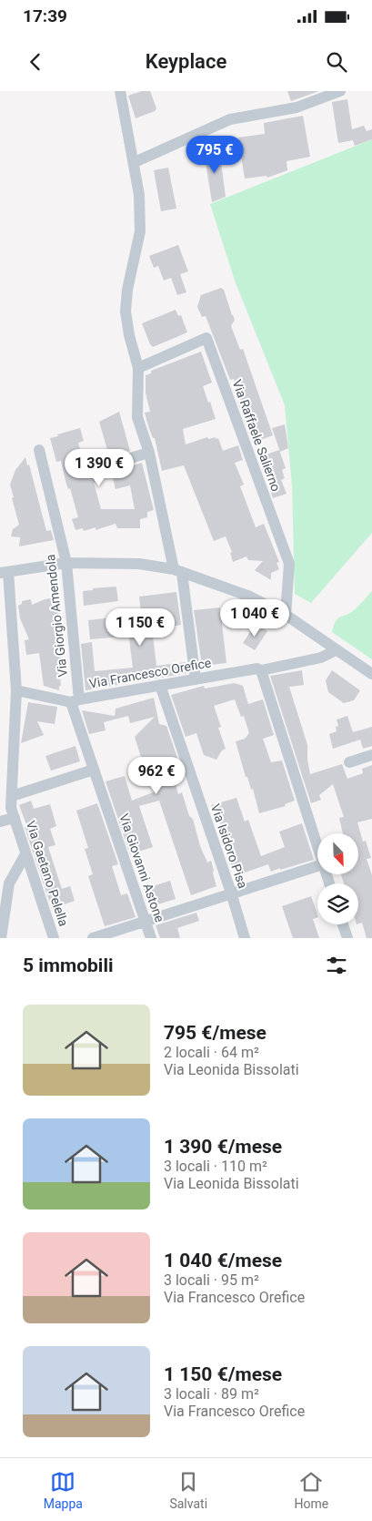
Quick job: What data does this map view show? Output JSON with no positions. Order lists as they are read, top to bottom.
{
  "streets": {
    "street": [
      "Via Raffaele Salierno",
      "Via Giorgio Amendola",
      "Via Francesco Orefice",
      "Via Isidoro Pisa",
      "Via Giovanni Astone",
      "Via Gaetano Pelella"
    ]
  },
  "crossings": [
    ["Via Giorgio Amendola", "Via Francesco Orefice"],
    ["Via Giorgio Amendola", "Via Giovanni Astone"],
    ["Via Francesco Orefice", "Via Isidoro Pisa"],
    ["Via Francesco Orefice", "Via Giovanni Astone"],
    ["Via Francesco Orefice", "Via Gaetano Pelella"]
  ],
  "north": "bottom right",
  "page": {
    "status": "17:39",
    "header": "Keyplace",
    "price": [
      "795 €",
      "1 390 €",
      "1 040 €",
      "1 150 €",
      "962 €"
    ],
    "heading": "5 immobili",
    "list": [
      {
        "name": "795 €/mese",
        "note": "2 locali · 64 m² · Via Leonida Bissolati"
      },
      {
        "name": "1 390 €/mese",
        "note": "3 locali · 110 m² · Via Leonida Bissolati"
      },
      {
        "name": "1 040 €/mese",
        "note": "3 locali · 95 m² · Via Francesco Orefice"
      },
      {
        "name": "1 150 €/mese",
        "note": "3 locali · 89 m² · Via Francesco Orefice"
      }
    ],
    "tabs": ["Mappa", "Salvati", "Home"]
  }
}
